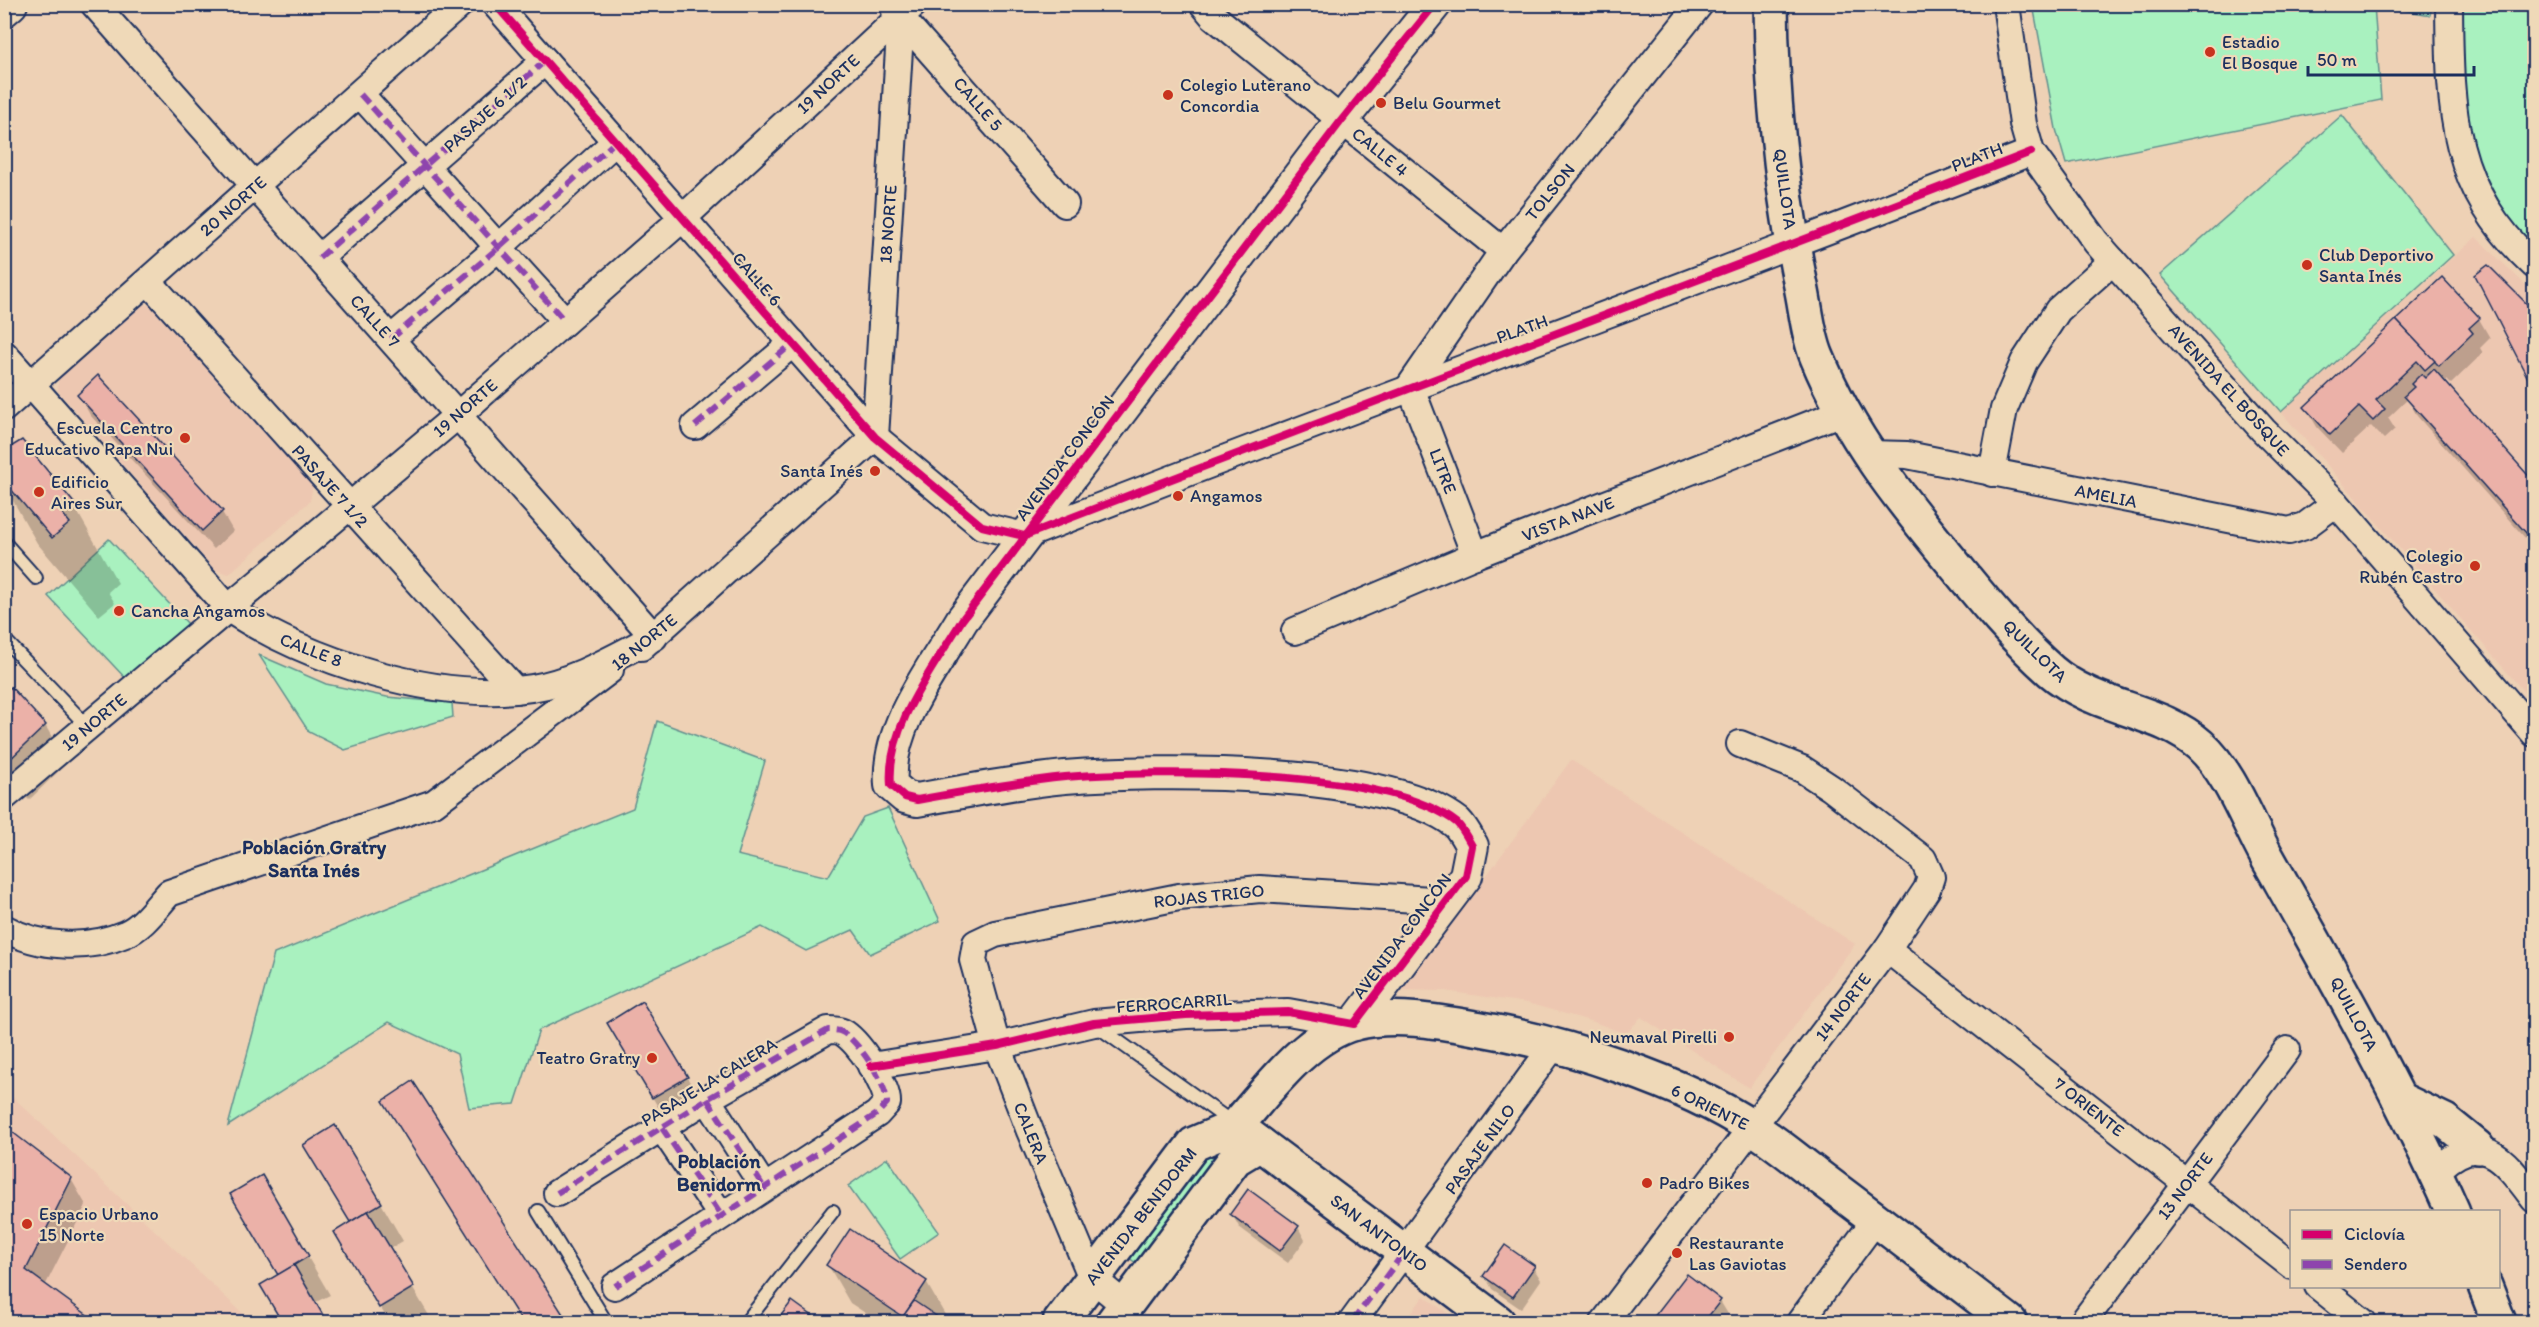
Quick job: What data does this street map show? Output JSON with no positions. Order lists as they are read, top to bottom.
{
  "streets": {
    "main road": [
      "QUILLOTA",
      "6 ORIENTE",
      "AVENIDA BENIDORM",
      "SAN ANTONIO"
    ],
    "street": [
      "19 NORTE",
      "CALLE 5",
      "PASAJE 6 1/2",
      "CALLE 4",
      "PLATH",
      "TOLSON",
      "20 NORTE",
      "18 NORTE",
      "CALLE 6",
      "CALLE 7",
      "AVENIDA EL BOSQUE",
      "AVENIDA CONCÓN",
      "LITRE",
      "PASAJE 7 1/2",
      "AMELIA",
      "VISTA NAVE",
      "CALLE 8",
      "ROJAS TRIGO",
      "FERROCARRIL",
      "14 NORTE",
      "PASAJE LA CALERA",
      "7 ORIENTE",
      "CALERA",
      "PASAJE NILO",
      "13 NORTE"
    ]
  },
  "crossings": [
    ["19 NORTE", "CALLE 5"],
    ["19 NORTE", "18 NORTE"],
    ["19 NORTE", "CALLE 6"],
    ["19 NORTE", "CALLE 7"],
    ["19 NORTE", "PASAJE 7 1/2"],
    ["19 NORTE", "CALLE 8"],
    ["CALLE 5", "18 NORTE"],
    ["PASAJE 6 1/2", "CALLE 6"],
    ["PASAJE 6 1/2", "CALLE 7"],
    ["CALLE 4", "TOLSON"],
    ["CALLE 4", "AVENIDA CONCÓN"],
    ["PLATH", "QUILLOTA"],
    ["PLATH", "TOLSON"],
    ["PLATH", "CALLE 6"],
    ["PLATH", "AVENIDA EL BOSQUE"],
    ["PLATH", "AVENIDA CONCÓN"],
    ["PLATH", "LITRE"],
    ["QUILLOTA", "AMELIA"],
    ["QUILLOTA", "VISTA NAVE"],
    ["TOLSON", "LITRE"],
    ["20 NORTE", "CALLE 7"],
    ["20 NORTE", "PASAJE 7 1/2"],
    ["20 NORTE", "CALLE 8"],
    ["18 NORTE", "CALLE 6"],
    ["18 NORTE", "CALLE 7"],
    ["18 NORTE", "CALLE 8"],
    ["CALLE 6", "AVENIDA CONCÓN"],
    ["CALLE 7", "CALLE 8"],
    ["AVENIDA EL BOSQUE", "AMELIA"],
    ["AVENIDA CONCÓN", "ROJAS TRIGO"],
    ["AVENIDA CONCÓN", "FERROCARRIL"],
    ["AVENIDA CONCÓN", "6 ORIENTE"],
    ["AVENIDA CONCÓN", "AVENIDA BENIDORM"],
    ["LITRE", "VISTA NAVE"],
    ["PASAJE 7 1/2", "CALLE 8"],
    ["ROJAS TRIGO", "CALERA"],
    ["FERROCARRIL", "6 ORIENTE"],
    ["FERROCARRIL", "CALERA"],
    ["FERROCARRIL", "AVENIDA BENIDORM"],
    ["14 NORTE", "6 ORIENTE"],
    ["14 NORTE", "7 ORIENTE"],
    ["6 ORIENTE", "PASAJE NILO"],
    ["6 ORIENTE", "AVENIDA BENIDORM"],
    ["7 ORIENTE", "13 NORTE"],
    ["CALERA", "AVENIDA BENIDORM"],
    ["PASAJE NILO", "SAN ANTONIO"],
    ["AVENIDA BENIDORM", "SAN ANTONIO"]
  ],
  "districts": ["Población Gratry Santa Inés", "Población Benidorm"],
  "places": [
    "Estadio El Bosque",
    "Colegio Luterano Concordia",
    "Belu Gourmet",
    "Club Deportivo Santa Inés",
    "Escuela Centro Educativo Rapa Nui",
    "Santa Inés",
    "Edificio Aires Sur",
    "Angamos",
    "Colegio Rubén Castro",
    "Cancha Angamos",
    "Neumaval Pirelli",
    "Teatro Gratry",
    "Padro Bikes",
    "Espacio Urbano 15 Norte",
    "Restaurante Las Gaviotas"
  ],
  "legend": ["Ciclovía", "Sendero"],
  "scale_bar": "50 m"
}
